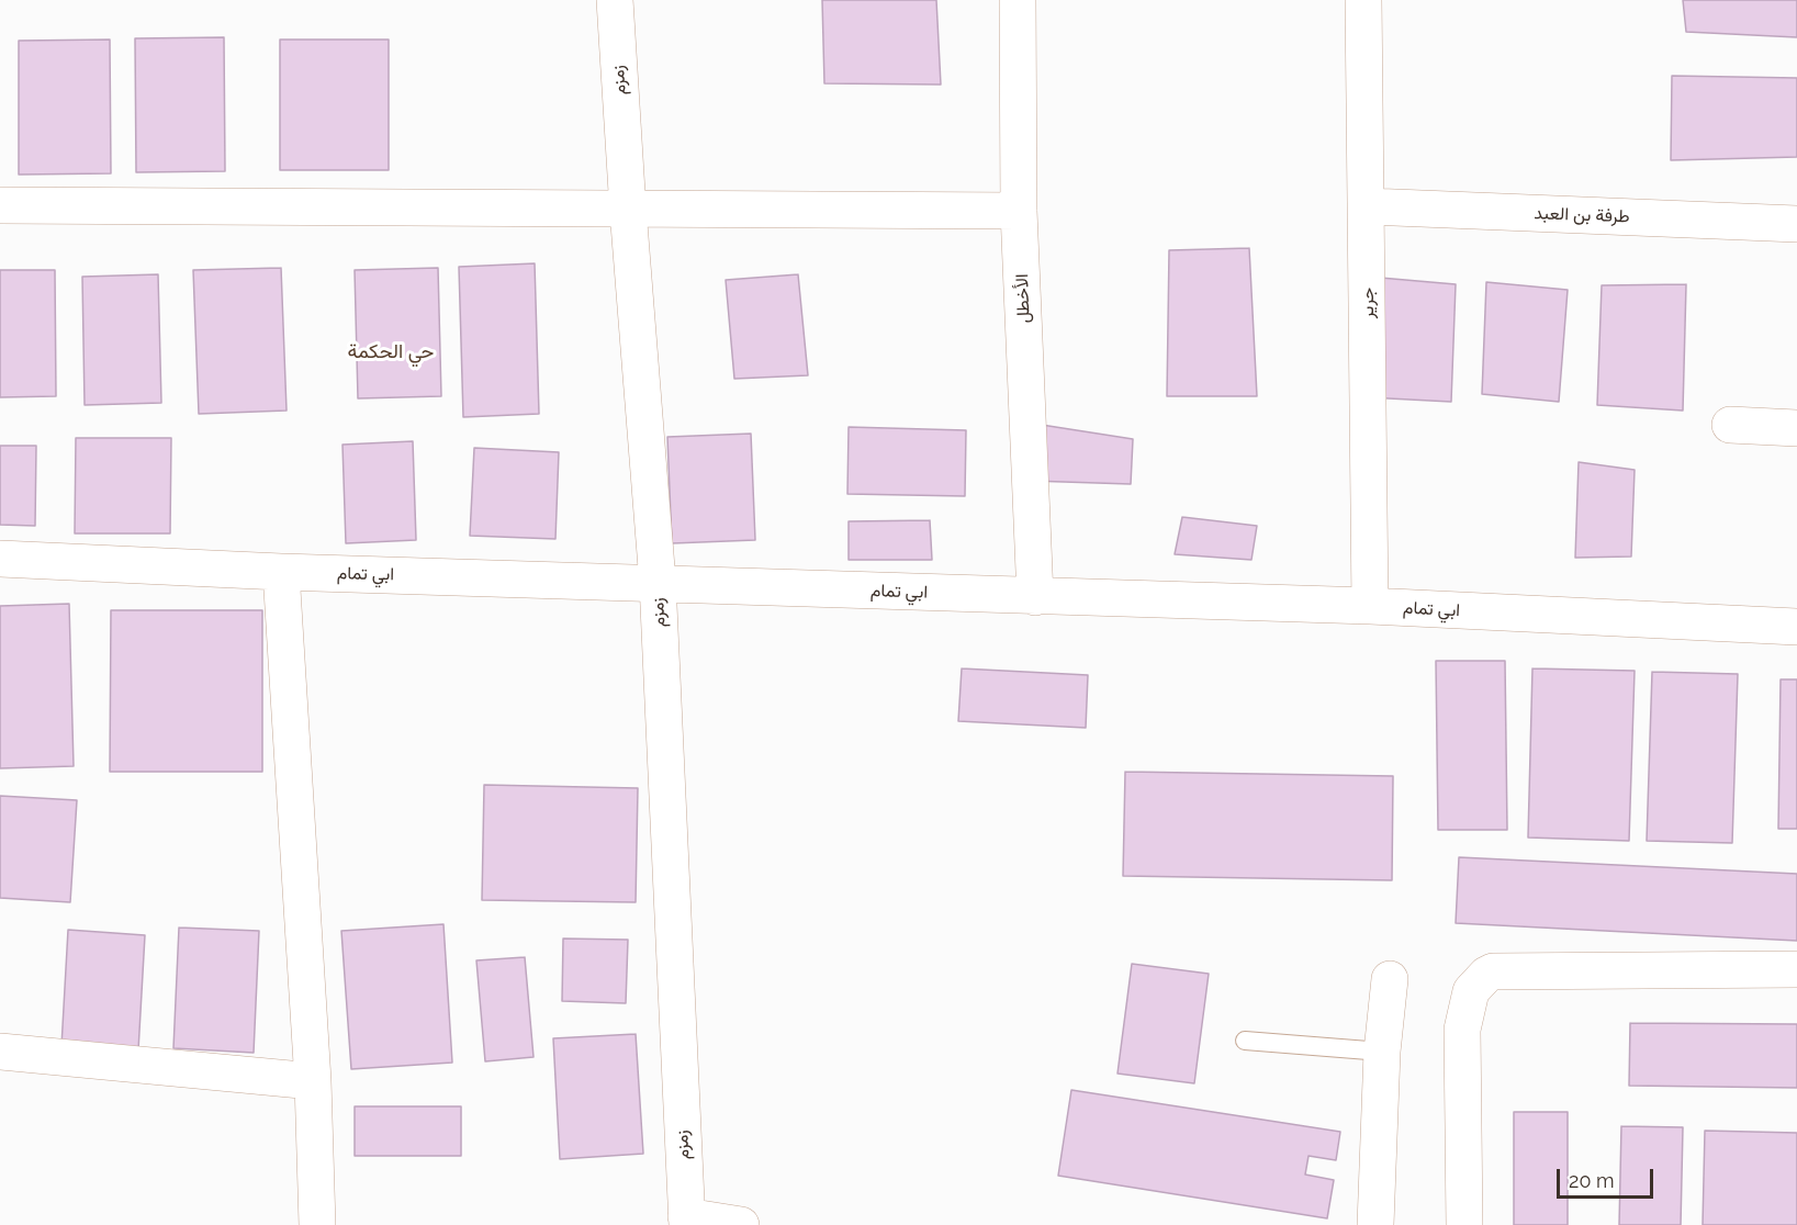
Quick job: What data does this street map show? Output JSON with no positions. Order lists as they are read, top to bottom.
{
  "streets": {
    "street": [
      "زمزم",
      "طرفة بن العبد",
      "الأخطل",
      "جرير",
      "ابي تمام"
    ]
  },
  "crossings": [
    ["زمزم", "ابي تمام"],
    ["طرفة بن العبد", "جرير"],
    ["الأخطل", "ابي تمام"],
    ["جرير", "ابي تمام"]
  ],
  "districts": ["حي الحكمة"],
  "scale_bar": "20 m"
}
